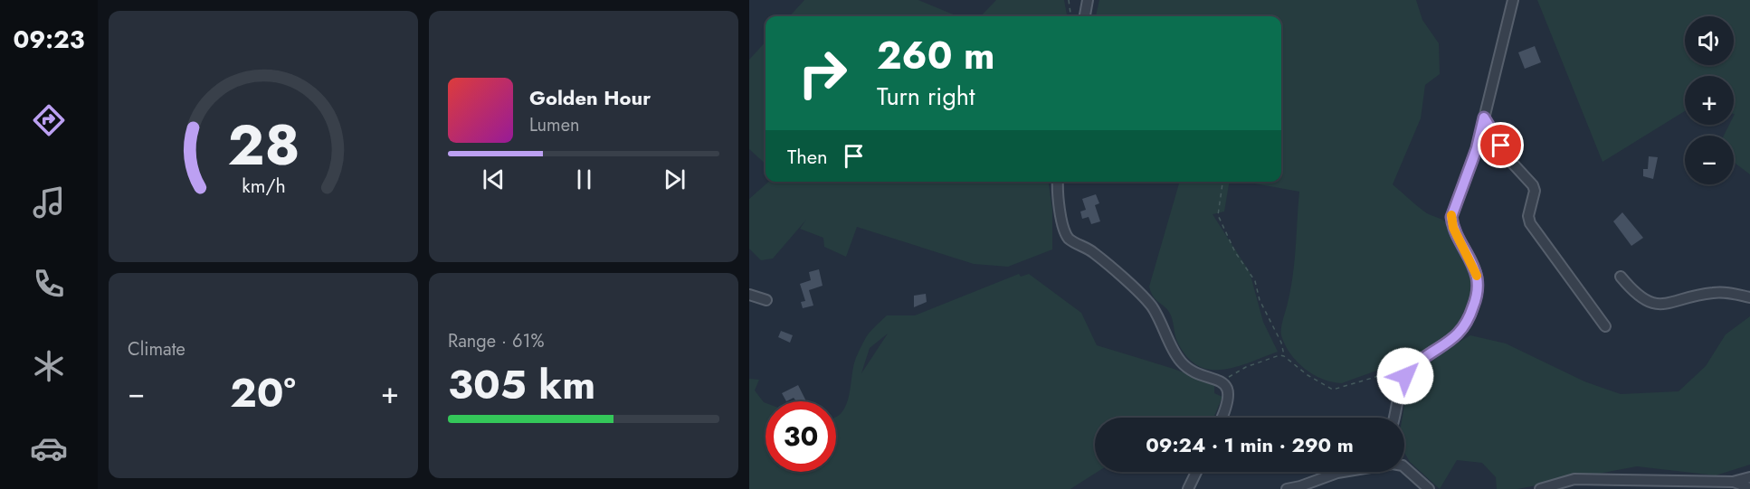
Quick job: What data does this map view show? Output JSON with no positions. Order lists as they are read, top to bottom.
{
  "page": {
    "tabs": "09:23",
    "map_buttons": ["+", "−"],
    "turn": ["260 m", "Turn right"],
    "song": ["Golden Hour", "Lumen"],
    "then": "Then",
    "tile": [
      "Climate",
      ["Range · 61%", "305 km"]
    ],
    "heat": ["−", "20°", "+"],
    "limit": "30",
    "trip": "09:24 · 1 min · 290 m",
    "gauge": ["28", "km/h"]
  }
}
